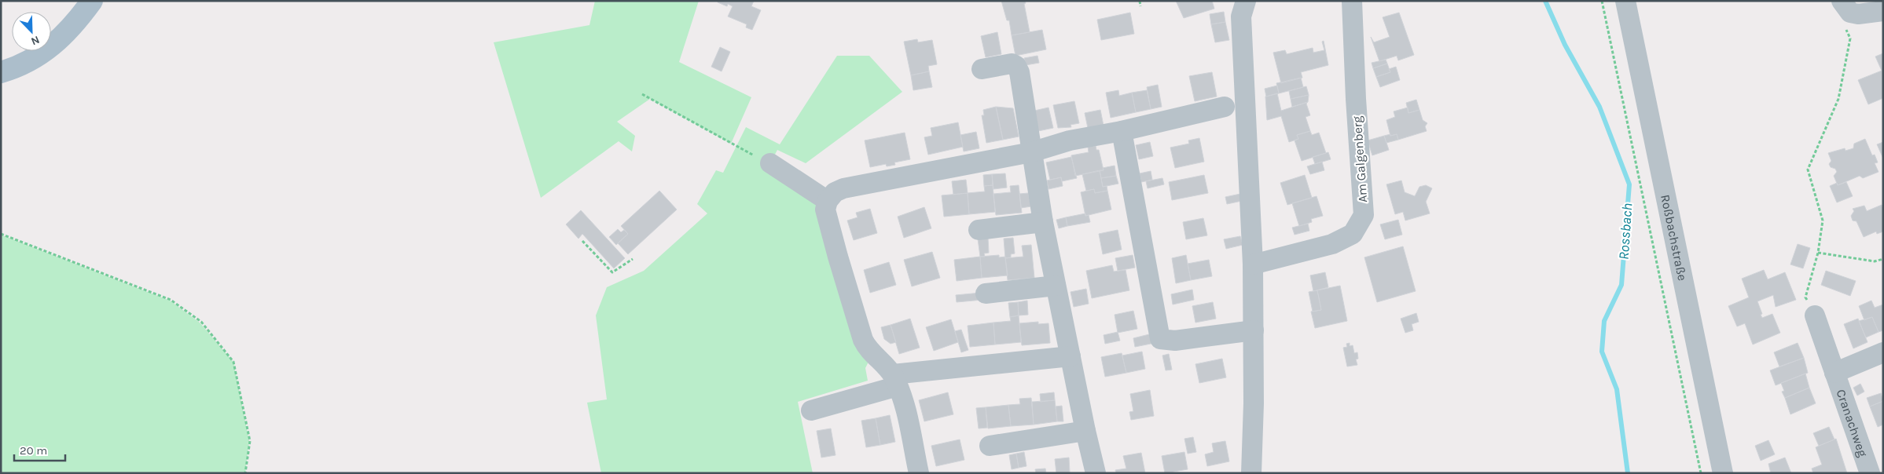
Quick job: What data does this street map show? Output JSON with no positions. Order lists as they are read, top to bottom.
{
  "streets": {
    "street": ["Am Galgenberg", "Roßbachstraße", "Cranachweg"]
  },
  "water": ["Rossbach"],
  "scale_bar": "20 m",
  "north": "bottom right"
}
